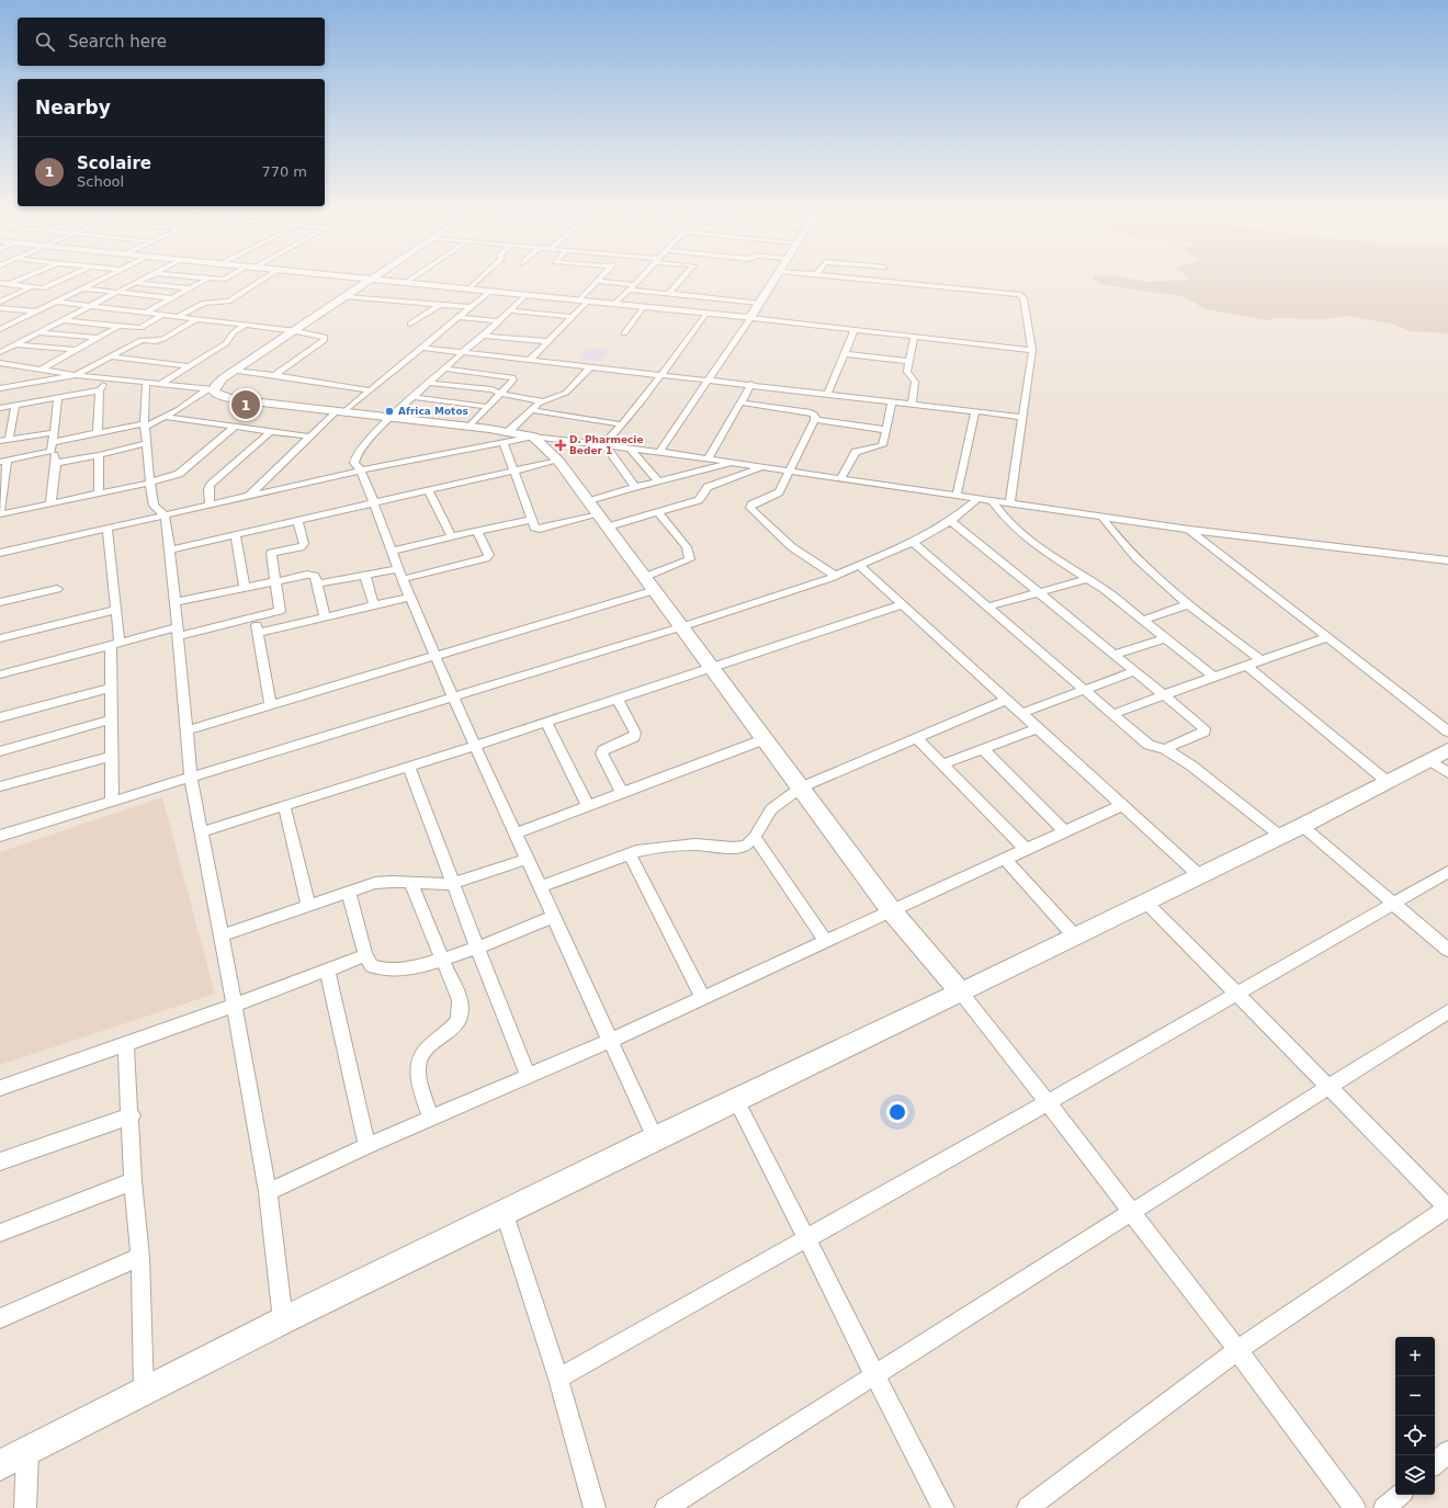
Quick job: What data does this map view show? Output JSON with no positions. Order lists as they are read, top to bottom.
{
  "places": {
    "other": ["Africa Motos"],
    "health": ["D. Pharmecie Beder 1"]
  },
  "page": {
    "search": "Search here",
    "heading": "Nearby",
    "list": [
      {
        "mark": "1",
        "name": "Scolaire",
        "note": "School",
        "value": "770 m"
      }
    ],
    "pins": "1",
    "map_buttons": ["+", "−"]
  }
}
